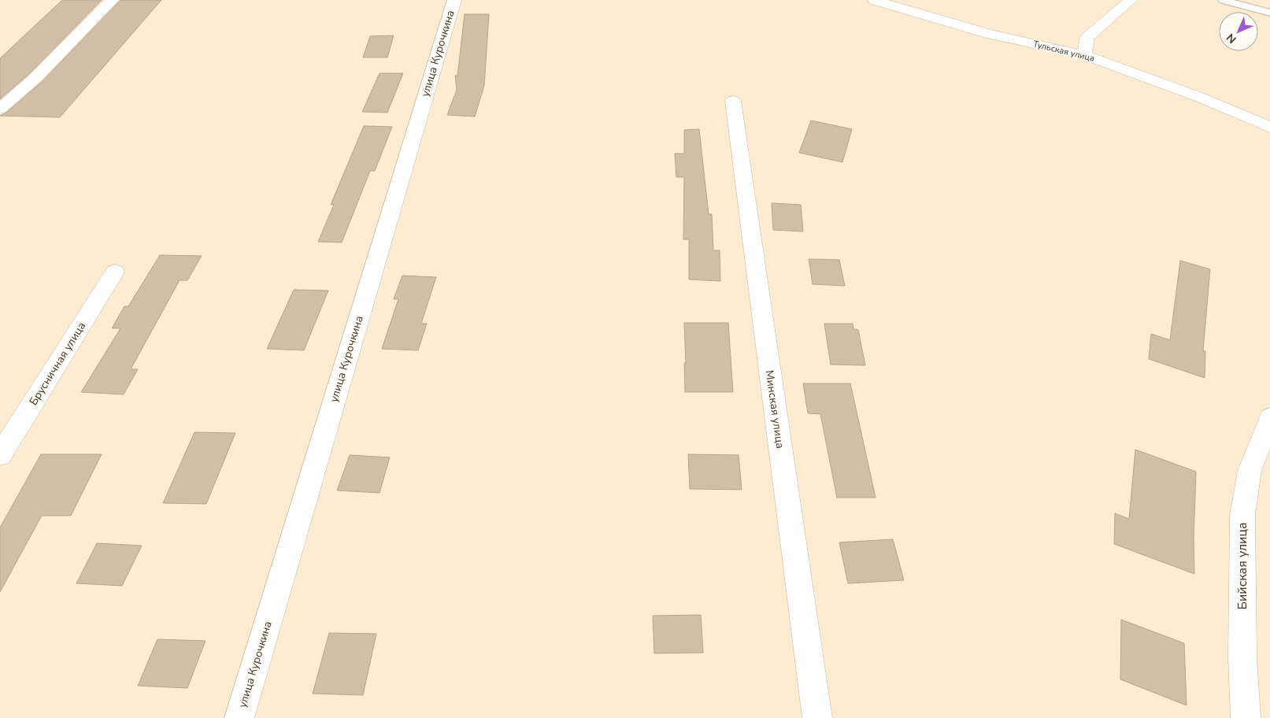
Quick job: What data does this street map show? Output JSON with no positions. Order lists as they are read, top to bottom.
{
  "streets": {
    "street": [
      "Тульская улица",
      "улица Курочкина",
      "Брусничная улица",
      "Минская улица",
      "Бийская улица"
    ]
  },
  "north": "bottom left"
}
